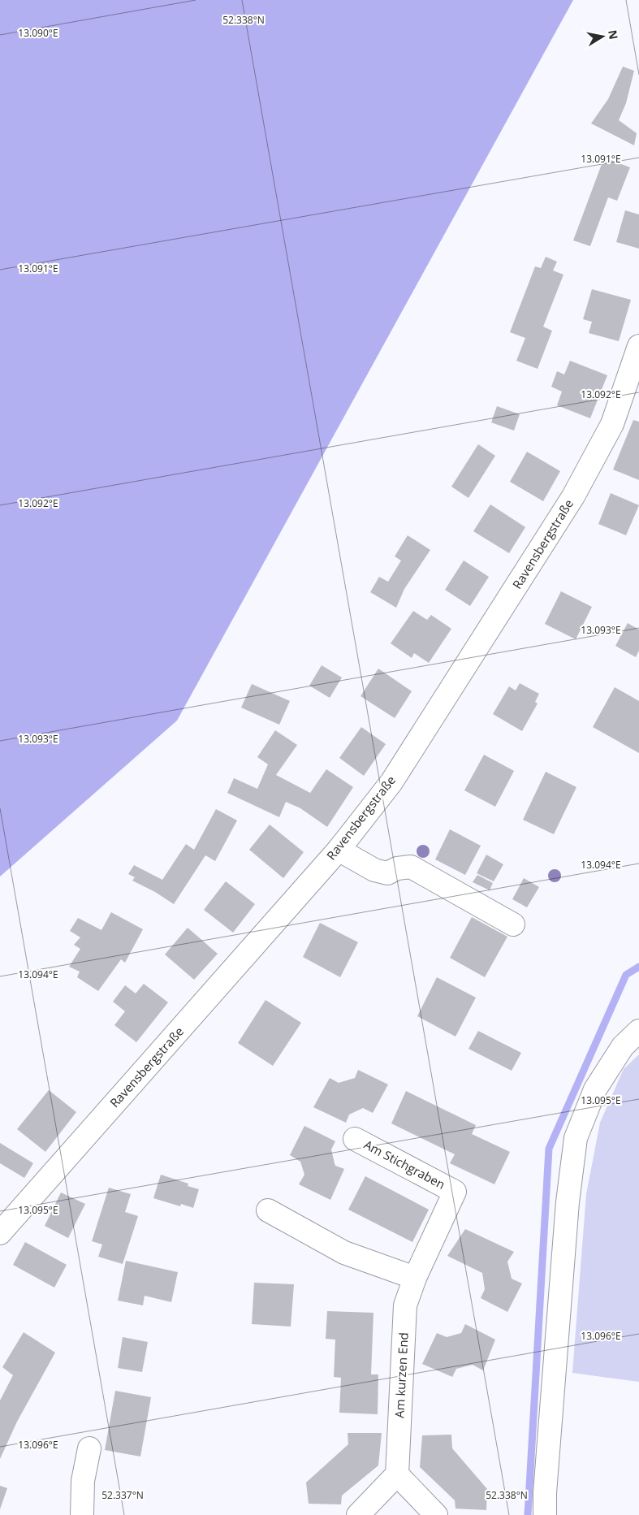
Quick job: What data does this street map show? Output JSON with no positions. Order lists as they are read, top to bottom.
{
  "streets": {
    "street": ["Ravensbergstraße", "Am Stichgraben", "Am kurzen End"]
  },
  "crossings": [
    ["Am Stichgraben", "Am kurzen End"]
  ],
  "north": "right",
  "coordinates": [
    "52.338°N",
    "13.090°E",
    "13.091°E",
    "13.092°E",
    "13.093°E",
    "13.094°E",
    "13.095°E",
    "13.096°E",
    "52.337°N"
  ]
}
